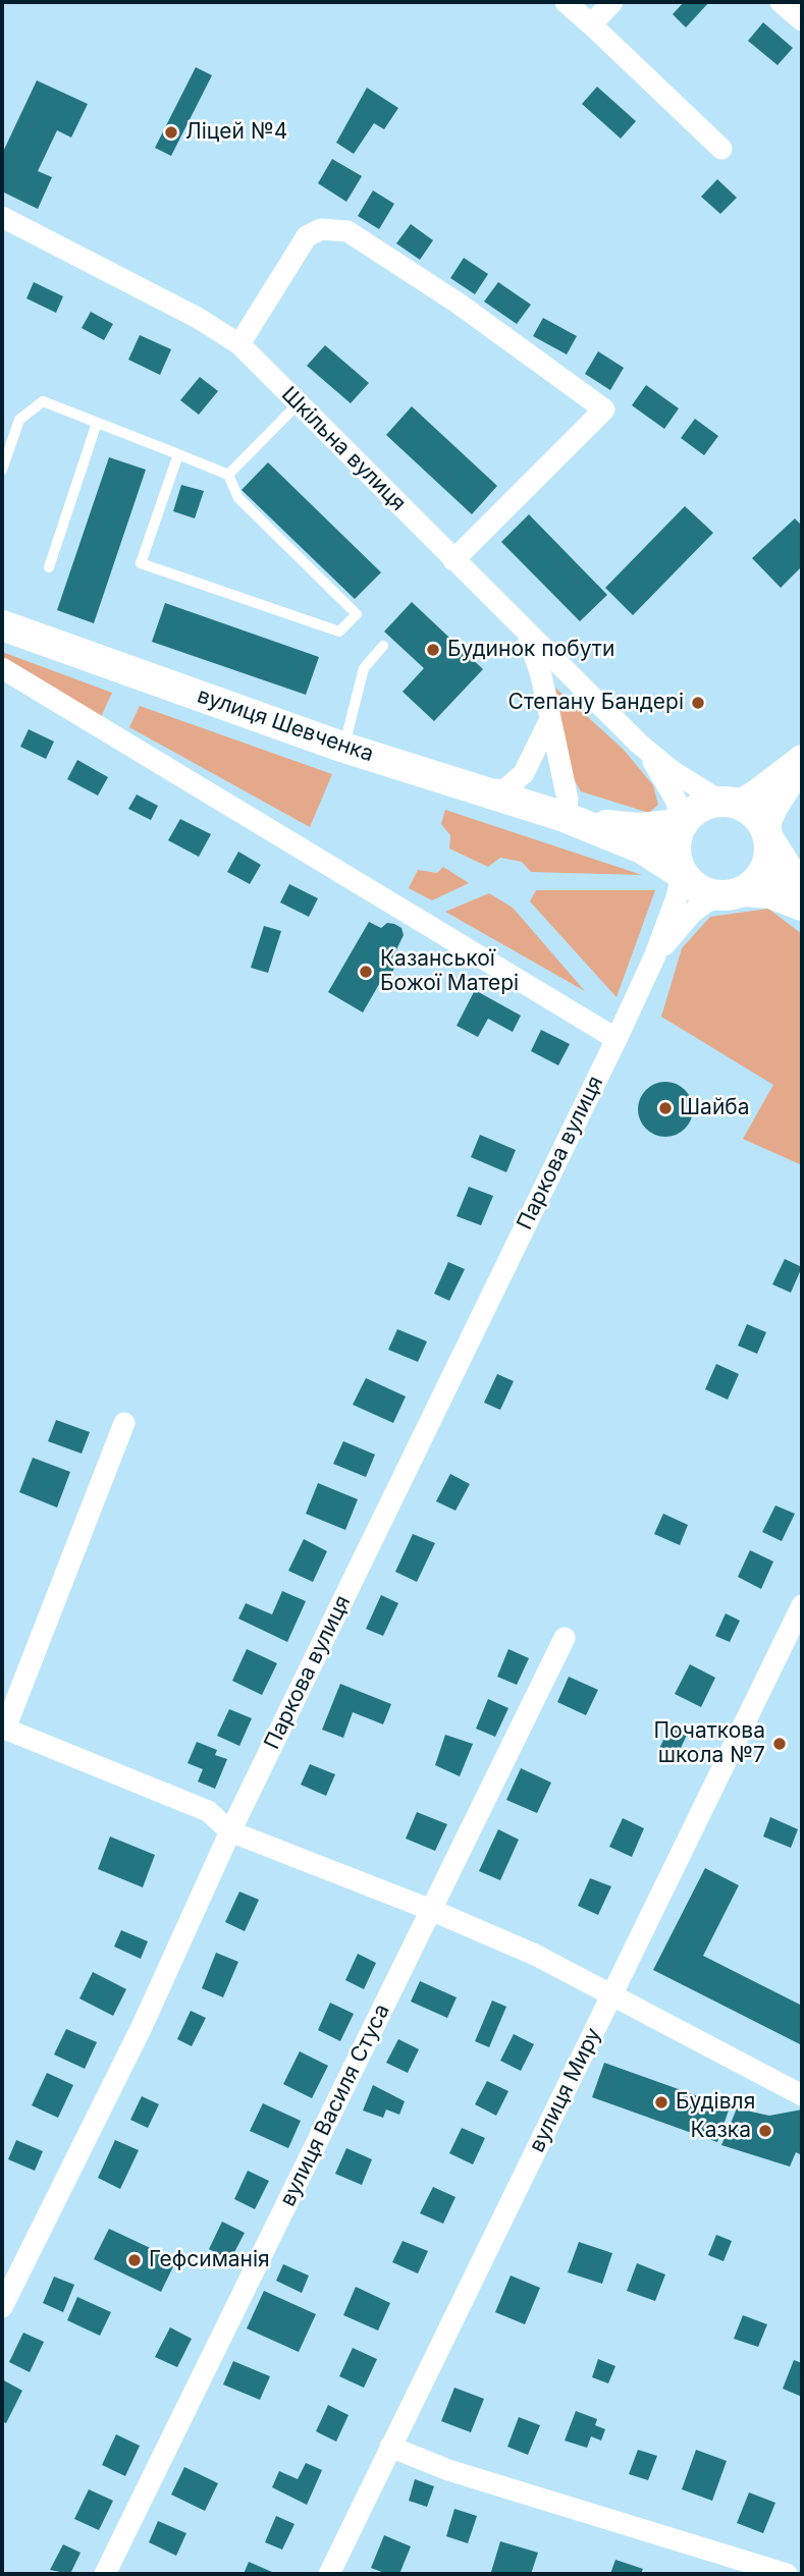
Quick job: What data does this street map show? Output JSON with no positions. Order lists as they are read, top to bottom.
{
  "streets": {
    "main road": ["вулиця Шевченка"],
    "street": [
      "Шкільна вулиця",
      "Паркова вулиця",
      "вулиця Миру",
      "вулиця Василя Стуса"
    ]
  },
  "places": [
    "Ліцей №4",
    "Будинок побути",
    "Степану Бандері",
    "Казанської Божої Матері",
    "Шайба",
    "Початкова школа №7",
    "Будівля",
    "Казка",
    "Гефсиманія"
  ]
}
